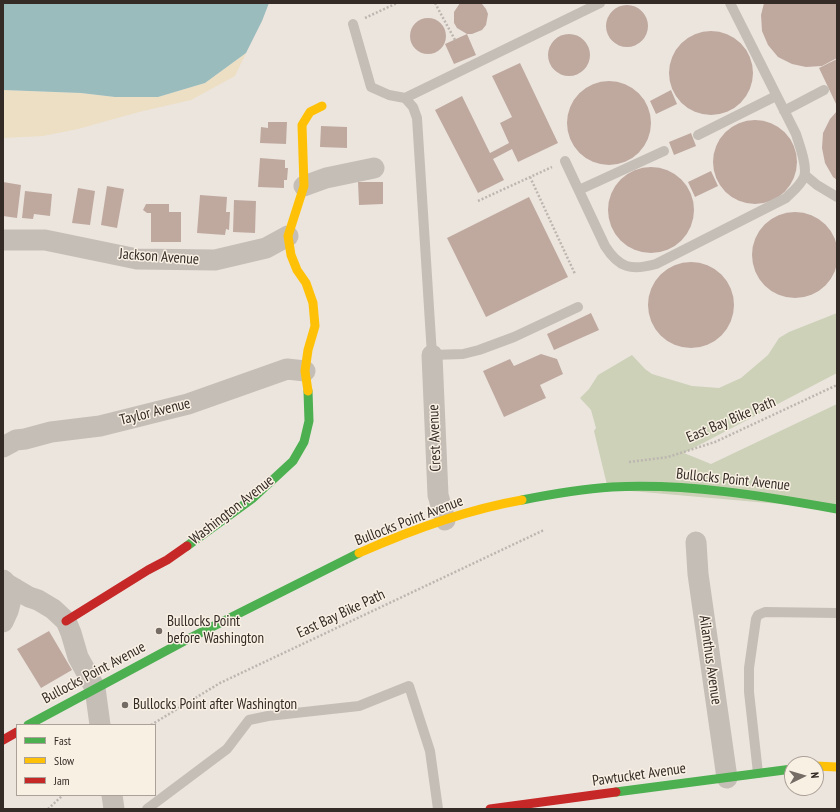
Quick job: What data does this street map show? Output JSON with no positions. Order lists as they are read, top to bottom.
{
  "streets": {
    "street": [
      "Jackson Avenue",
      "Taylor Avenue",
      "Crest Avenue",
      "Bullocks Point Avenue",
      "Washington Avenue",
      "Ailanthus Avenue",
      "Pawtucket Avenue"
    ],
    "path": ["East Bay Bike Path"]
  },
  "crossings": [
    ["Jackson Avenue", "Washington Avenue"],
    ["Taylor Avenue", "Washington Avenue"],
    ["Crest Avenue", "Bullocks Point Avenue"],
    ["Ailanthus Avenue", "Pawtucket Avenue"]
  ],
  "places": ["Bullocks Point before Washington", "Bullocks Point after Washington"],
  "legend": ["Fast", "Slow", "Jam"],
  "north": "right"
}
